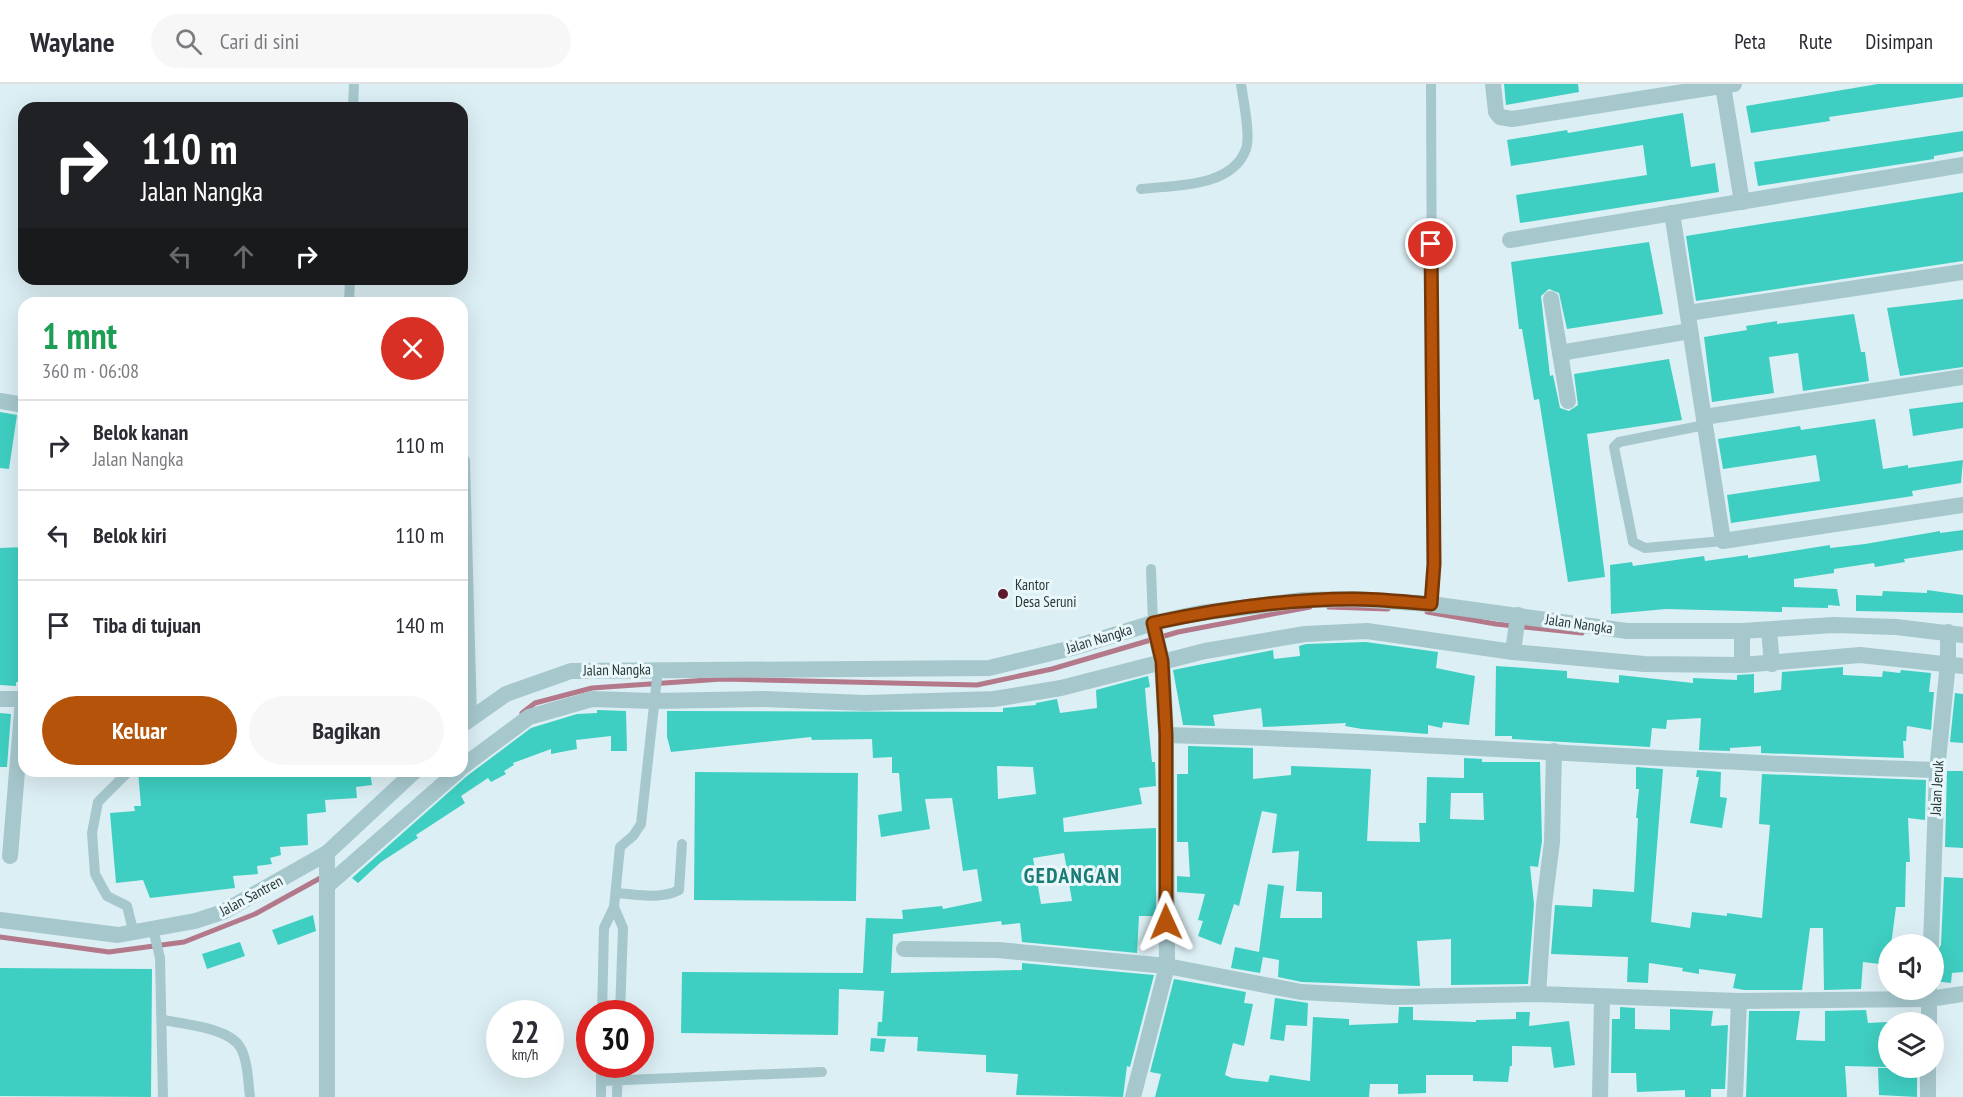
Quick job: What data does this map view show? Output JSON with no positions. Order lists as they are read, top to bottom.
{
  "streets": {
    "street": ["Jalan Nangka", "Jalan Jeruk", "Jalan Santren"]
  },
  "crossings": [
    ["Jalan Nangka", "Jalan Jeruk"]
  ],
  "districts": ["GEDANGAN"],
  "places": ["Kantor Desa Seruni"],
  "page": {
    "header": "Waylane",
    "search": "Cari di sini",
    "nav": ["Peta", "Rute", "Disimpan"],
    "turn": ["110 m", "Jalan Nangka"],
    "heading": ["1 mnt", "360 m · 06:08"],
    "list": [
      {
        "name": "Belok kanan",
        "note": "Jalan Nangka",
        "value": "110 m"
      },
      {
        "name": "Belok kiri",
        "value": "110 m"
      },
      {
        "name": "Tiba di tujuan",
        "value": "140 m"
      }
    ],
    "buttons": ["Keluar", "Bagikan"],
    "speed": "22 km/h",
    "limit": "30"
  }
}
